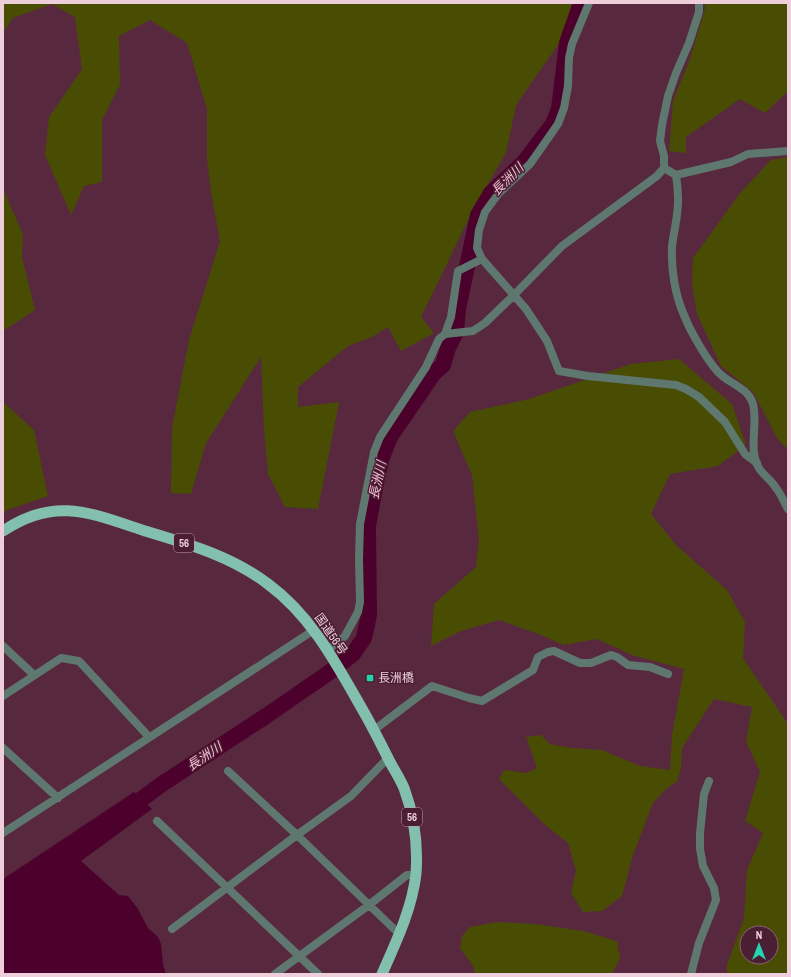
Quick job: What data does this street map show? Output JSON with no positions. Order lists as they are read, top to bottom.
{
  "streets": {
    "highway": ["56", "国道56号"]
  },
  "water": ["長洲川"],
  "places": {
    "transit": ["長洲橋"]
  },
  "north": "top"
}
